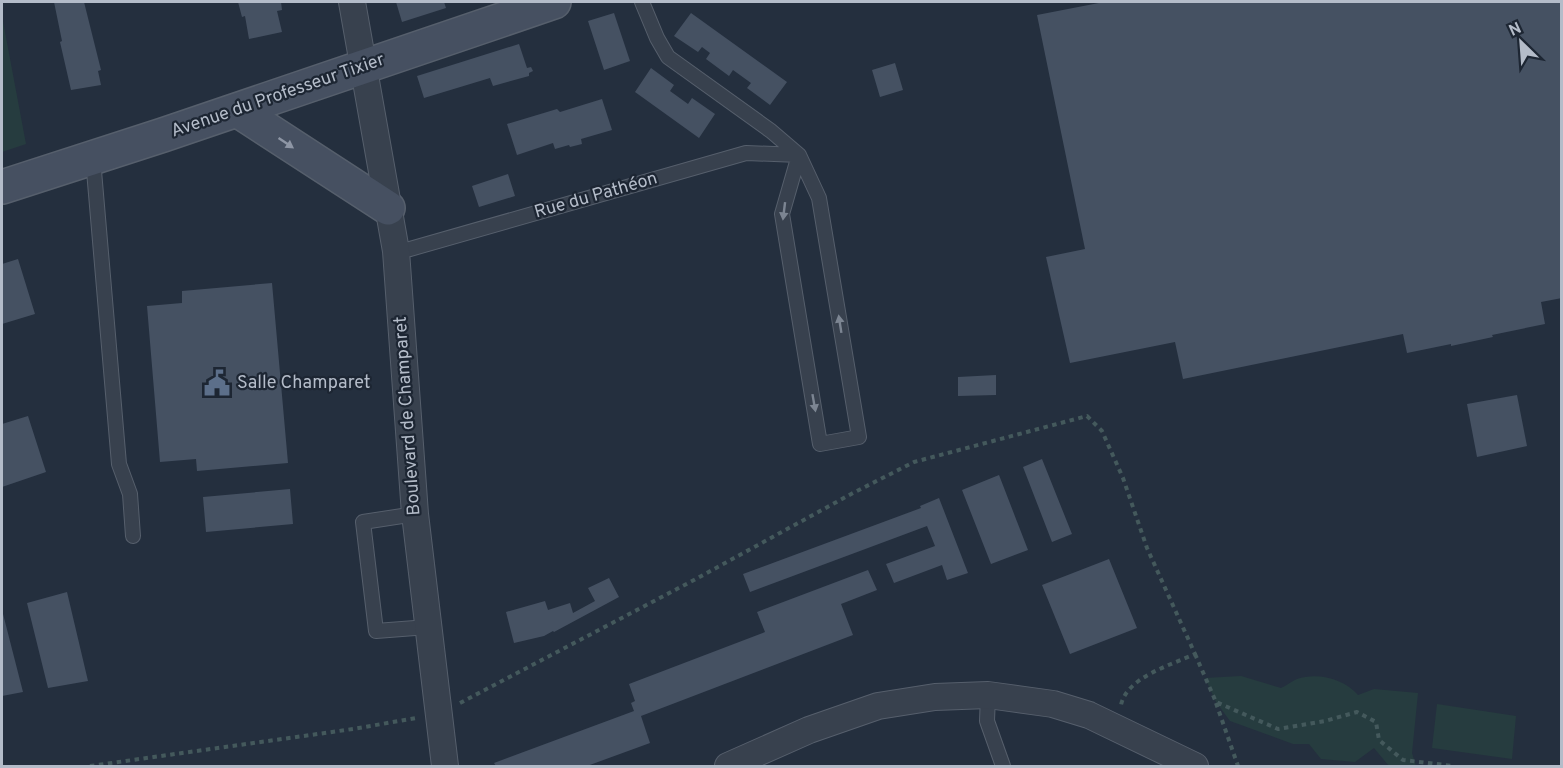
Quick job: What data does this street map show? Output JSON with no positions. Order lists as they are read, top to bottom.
{
  "streets": {
    "main road": ["Avenue du Professeur Tixier"],
    "street": ["Boulevard de Champaret"],
    "lane": ["Rue du Pathéon"]
  },
  "crossings": [
    ["Avenue du Professeur Tixier", "Boulevard de Champaret"],
    ["Rue du Pathéon", "Boulevard de Champaret"]
  ],
  "places": {
    "public building": ["Salle Champaret"]
  },
  "north": "top left"
}
